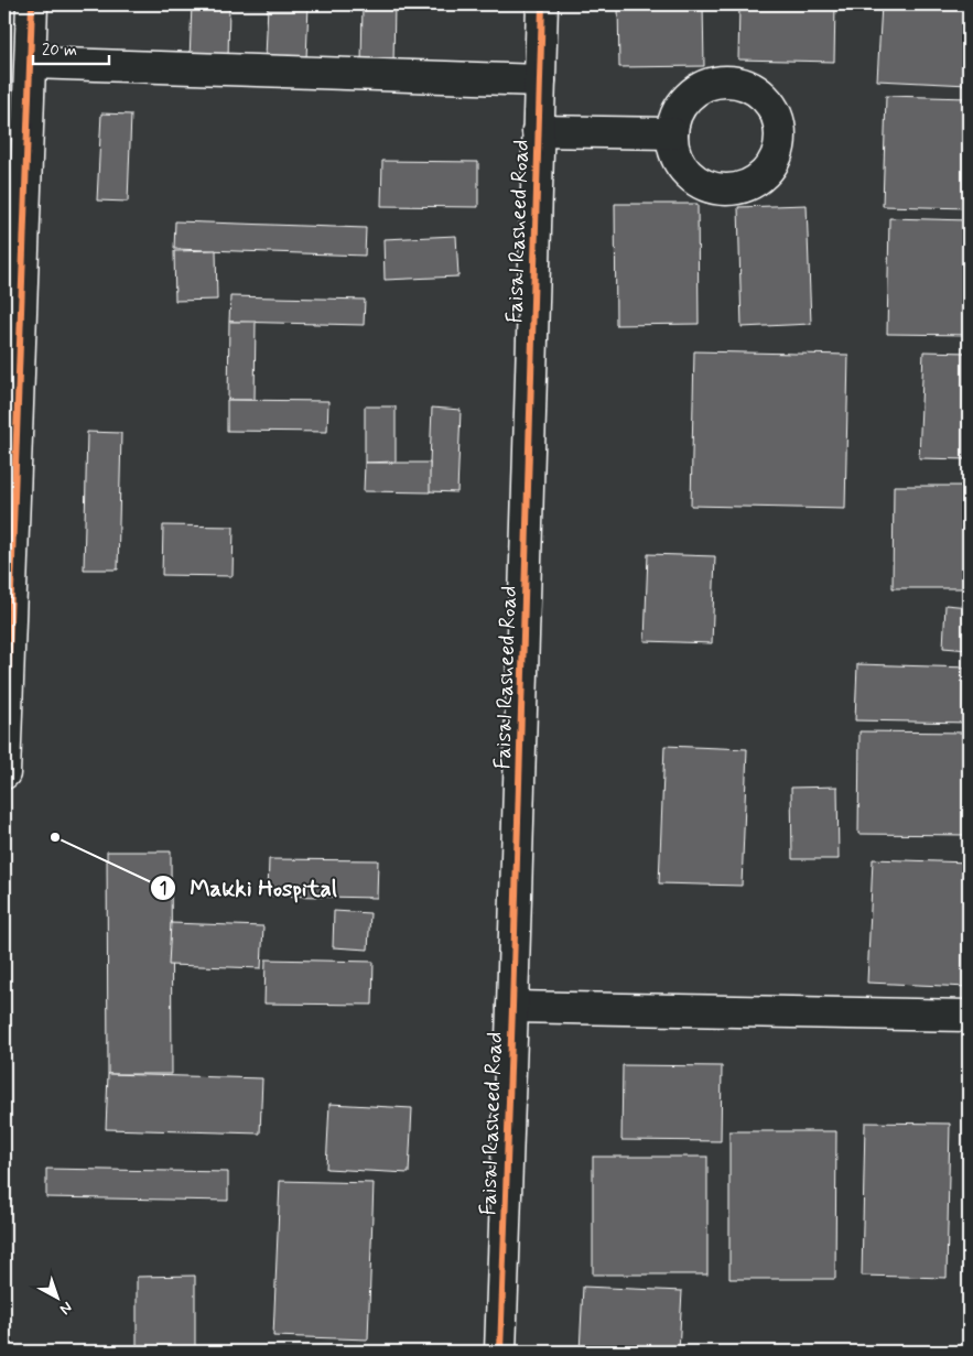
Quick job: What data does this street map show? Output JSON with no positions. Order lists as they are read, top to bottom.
{
  "streets": {
    "street": ["Faisal Rasheed Road"]
  },
  "places": ["Makki Hospital"],
  "scale_bar": "20 m",
  "north": "bottom right"
}
